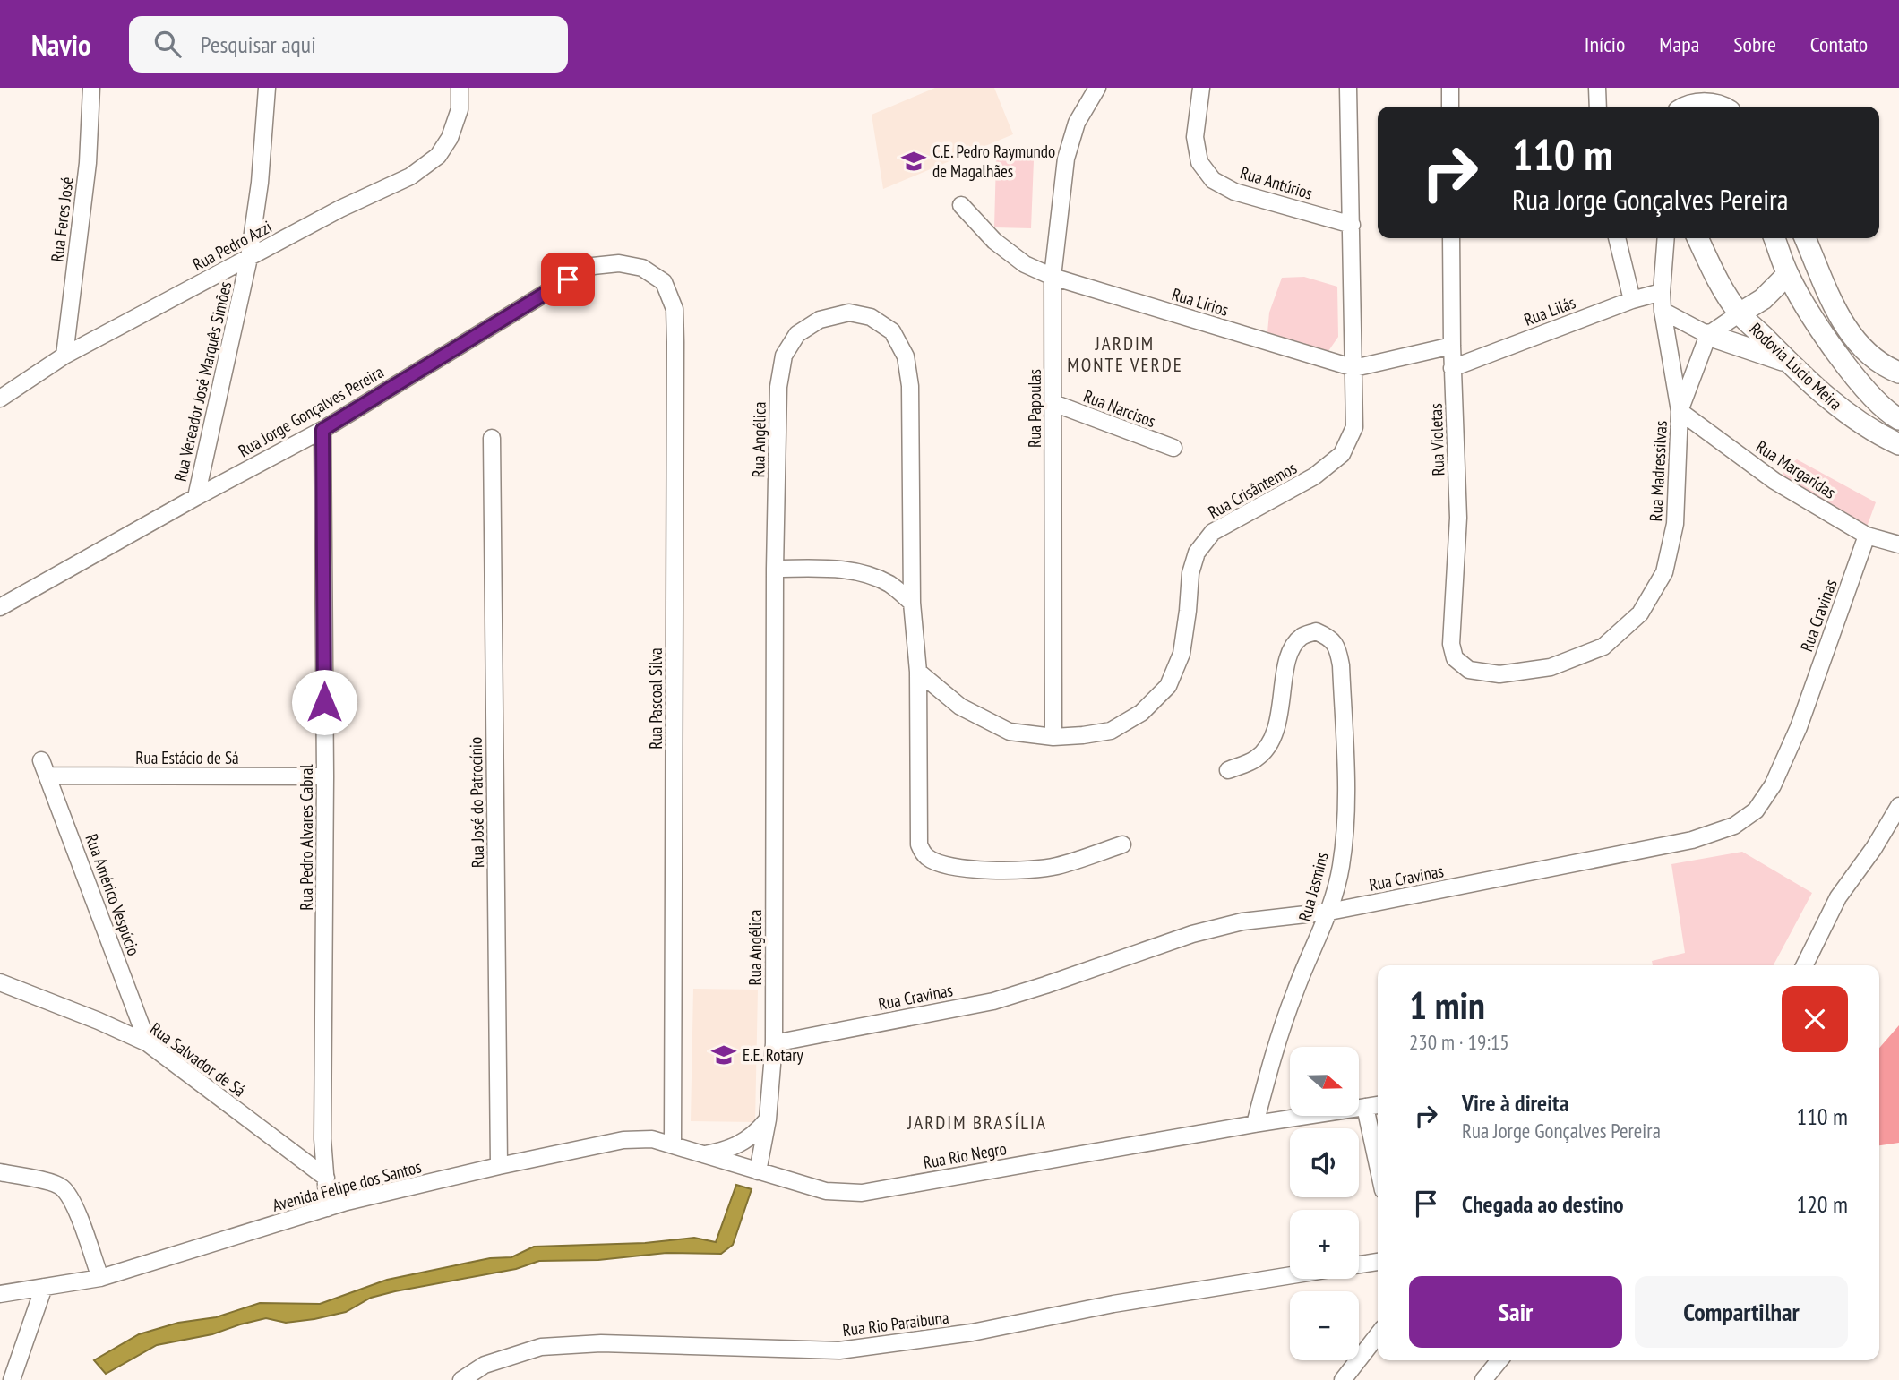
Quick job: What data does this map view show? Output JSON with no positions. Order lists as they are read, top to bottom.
{
  "streets": {
    "main road": ["Rodovia Lúcio Meira"],
    "street": [
      "Rua Antúrios",
      "Rua Feres José",
      "Rua Pedro Azzi",
      "Rua Lírios",
      "Rua Lilás",
      "Rua Vereador José Marquês Simões",
      "Rua Papoulas",
      "Rua Narcisos",
      "Rua Jorge Gonçalves Pereira",
      "Rua Angélica",
      "Rua Violetas",
      "Rua Margaridas",
      "Rua Madressilvas",
      "Rua Crisântemos",
      "Rua Cravinas",
      "Rua Pascoal Silva",
      "Rua Estácio de Sá",
      "Rua José do Patrocínio",
      "Rua Pedro Alvares Cabral",
      "Rua Jasmins",
      "Rua Américo Vespúcio",
      "Rua Salvador de Sá",
      "Rua Rio Negro",
      "Avenida Felipe dos Santos",
      "Rua Rio Paraibuna"
    ]
  },
  "crossings": [
    ["Rua Antúrios", "Rua Crisântemos"],
    ["Rua Feres José", "Rua Pedro Azzi"],
    ["Rua Pedro Azzi", "Rua Vereador José Marquês Simões"],
    ["Rua Lírios", "Rua Papoulas"],
    ["Rua Lírios", "Rua Violetas"],
    ["Rua Lírios", "Rua Crisântemos"],
    ["Rua Lilás", "Rua Violetas"],
    ["Rua Lilás", "Rua Madressilvas"],
    ["Rua Vereador José Marquês Simões", "Rua Jorge Gonçalves Pereira"],
    ["Rua Papoulas", "Rua Narcisos"],
    ["Rua Papoulas", "Rua Crisântemos"],
    ["Rua Jorge Gonçalves Pereira", "Rua Pascoal Silva"],
    ["Rua Jorge Gonçalves Pereira", "Rua Pedro Alvares Cabral"],
    ["Rua Angélica", "Rua Crisântemos"],
    ["Rua Angélica", "Rua Cravinas"],
    ["Rua Angélica", "Rua Rio Negro"],
    ["Rua Violetas", "Rua Madressilvas"],
    ["Rua Margaridas", "Rua Madressilvas"],
    ["Rua Margaridas", "Rua Cravinas"],
    ["Rua Cravinas", "Rua Jasmins"],
    ["Rua Pascoal Silva", "Avenida Felipe dos Santos"],
    ["Rua Estácio de Sá", "Rua Pedro Alvares Cabral"],
    ["Rua Estácio de Sá", "Rua Américo Vespúcio"],
    ["Rua José do Patrocínio", "Avenida Felipe dos Santos"],
    ["Rua Pedro Alvares Cabral", "Rua Salvador de Sá"],
    ["Rua Pedro Alvares Cabral", "Avenida Felipe dos Santos"],
    ["Rua Jasmins", "Rua Rio Negro"],
    ["Rua Américo Vespúcio", "Rua Salvador de Sá"],
    ["Rua Rio Negro", "Avenida Felipe dos Santos"]
  ],
  "districts": ["JARDIM MONTE VERDE", "JARDIM BRASÍLIA"],
  "places": {
    "school or university": ["C.E. Pedro Raymundo de Magalhães", "E.E. Rotary"]
  },
  "north": "right",
  "page": {
    "header": "Navio",
    "search": "Pesquisar aqui",
    "nav": [
      "Início",
      "Mapa",
      "Sobre",
      "Contato"
    ],
    "turn": ["110 m", "Rua Jorge Gonçalves Pereira"],
    "heading": ["1 min", "230 m · 19:15"],
    "map_buttons": ["+", "−"],
    "list": [
      {
        "name": "Vire à direita",
        "note": "Rua Jorge Gonçalves Pereira",
        "value": "110 m"
      },
      {
        "name": "Chegada ao destino",
        "value": "120 m"
      }
    ],
    "buttons": ["Sair", "Compartilhar"]
  }
}
